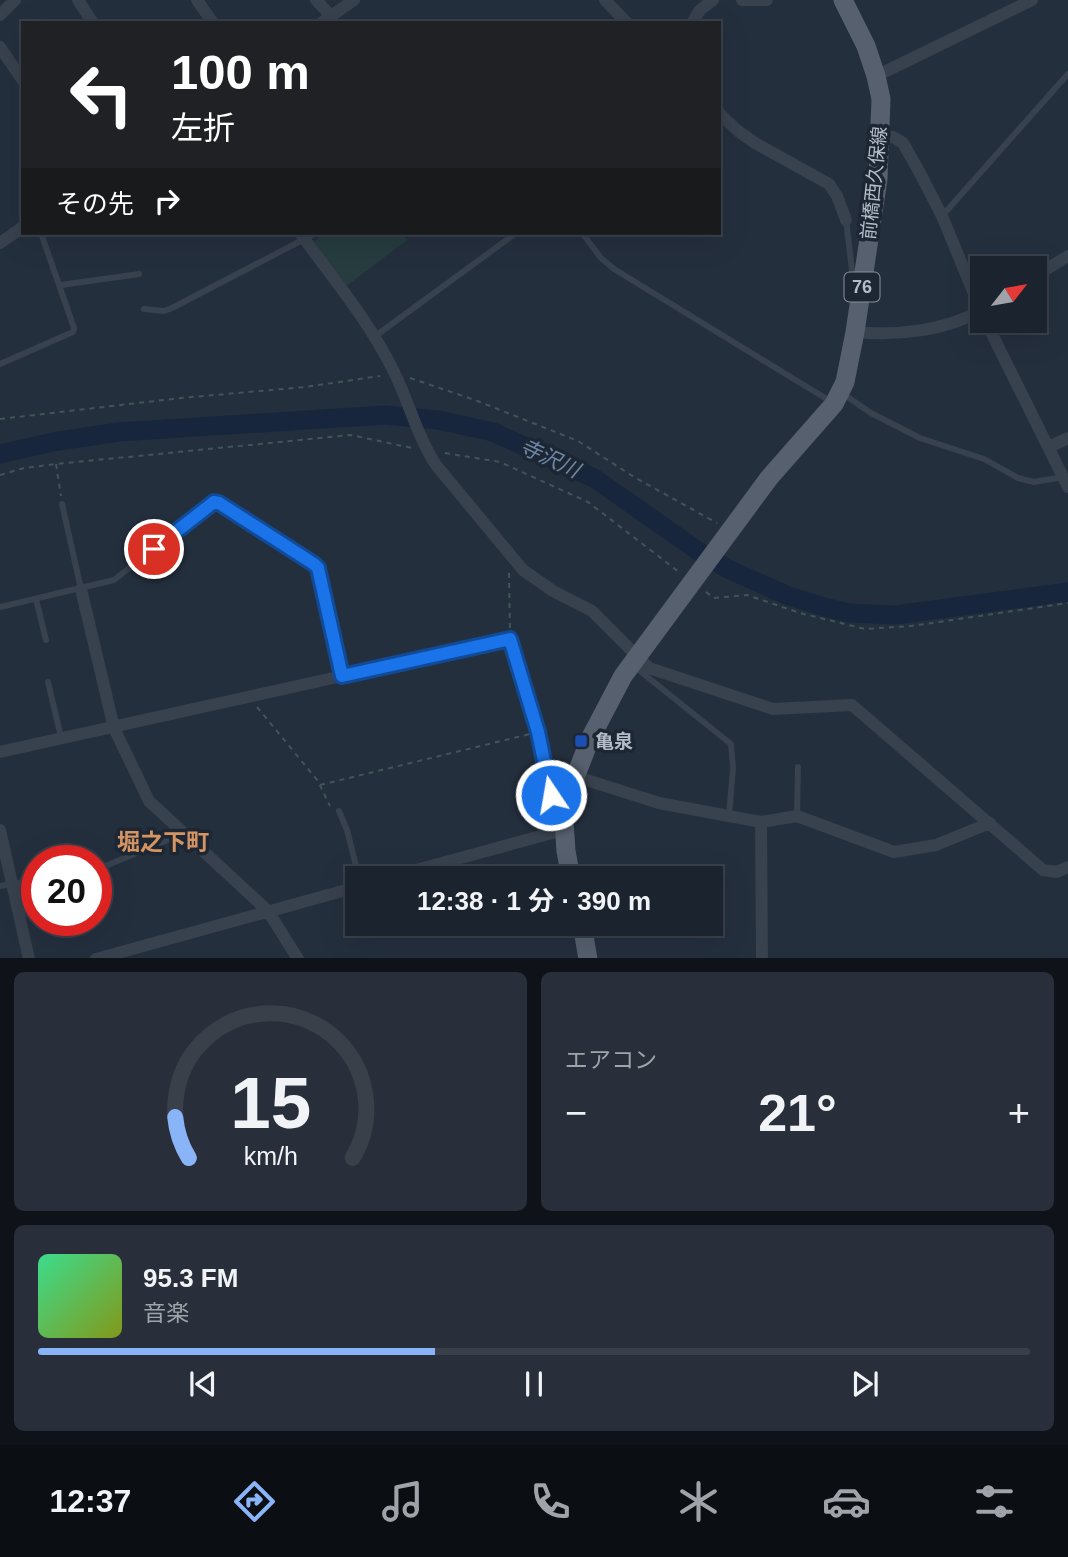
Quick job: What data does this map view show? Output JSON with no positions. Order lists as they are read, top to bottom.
{
  "streets": {
    "main road": ["前橋西久保線", "76"]
  },
  "crossings": [
    ["前橋西久保線", "76"]
  ],
  "districts": ["堀之下町"],
  "water": ["寺沢川"],
  "places": {
    "transit": ["亀泉"]
  },
  "north": "top right",
  "page": {
    "turn": ["100 m", "左折"],
    "then": "その先",
    "limit": "20",
    "trip": "12:38 · 1 分 · 390 m",
    "tile": "エアコン",
    "heat": ["−", "21°", "+"],
    "song": ["95.3 FM", "音楽"],
    "tabs": "12:37",
    "gauge": ["15", "km/h"]
  }
}
